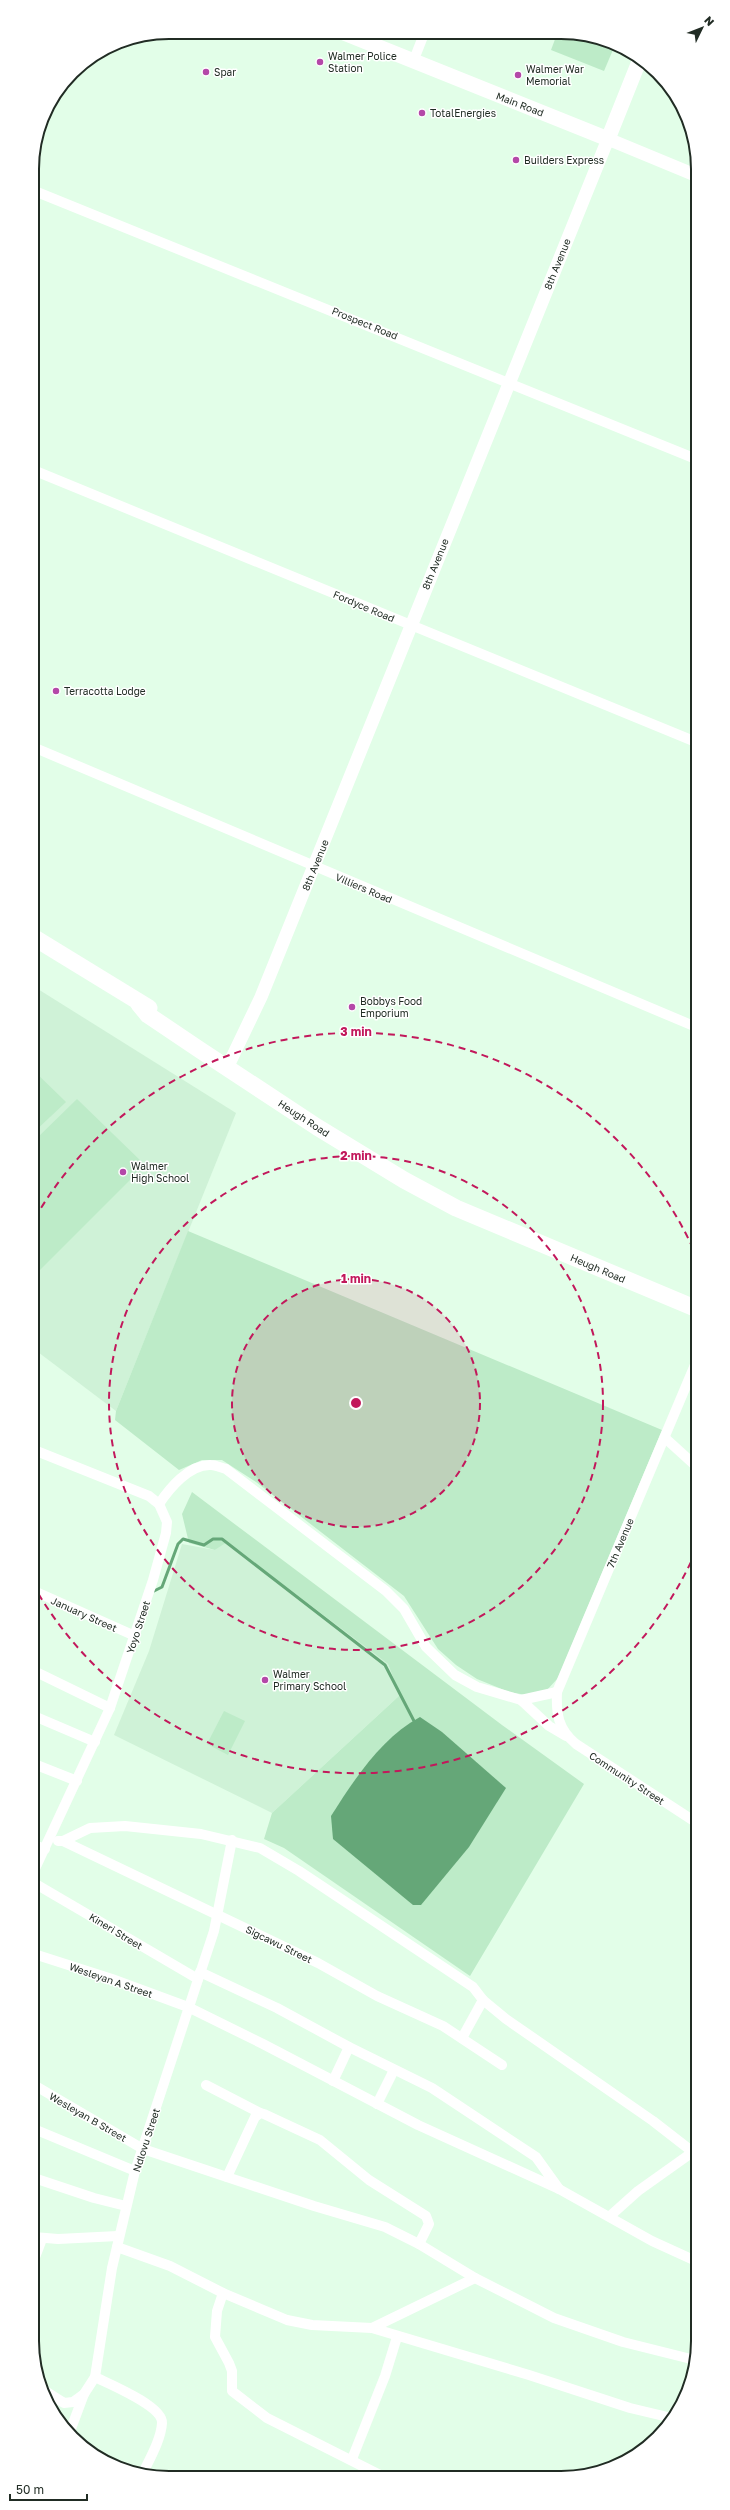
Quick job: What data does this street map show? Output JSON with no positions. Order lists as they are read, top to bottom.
{
  "streets": {
    "main road": ["Main Road", "8th Avenue", "Heugh Road"],
    "street": [
      "Prospect Road",
      "Fordyce Road",
      "Villiers Road",
      "7th Avenue",
      "January Street",
      "Yoyo Street",
      "Community Street",
      "Kineri Street",
      "Sigcawu Street",
      "Wesleyan A Street",
      "Wesleyan B Street",
      "Ndlovu Street"
    ]
  },
  "crossings": [
    ["Main Road", "8th Avenue"],
    ["8th Avenue", "Prospect Road"],
    ["8th Avenue", "Fordyce Road"],
    ["8th Avenue", "Villiers Road"],
    ["8th Avenue", "Heugh Road"],
    ["7th Avenue", "Community Street"],
    ["January Street", "Yoyo Street"],
    ["Yoyo Street", "Sigcawu Street"],
    ["Kineri Street", "Wesleyan A Street"],
    ["Kineri Street", "Ndlovu Street"],
    ["Sigcawu Street", "Ndlovu Street"],
    ["Wesleyan A Street", "Ndlovu Street"],
    ["Wesleyan B Street", "Ndlovu Street"]
  ],
  "places": [
    "Walmer Police Station",
    "Spar",
    "Walmer War Memorial",
    "TotalEnergies",
    "Builders Express",
    "Terracotta Lodge",
    "Bobbys Food Emporium",
    "Walmer High School",
    "Walmer Primary School"
  ],
  "scale_bar": "50 m",
  "north": "top right",
  "rings": ["3 min", "2 min", "1 min"]
}
